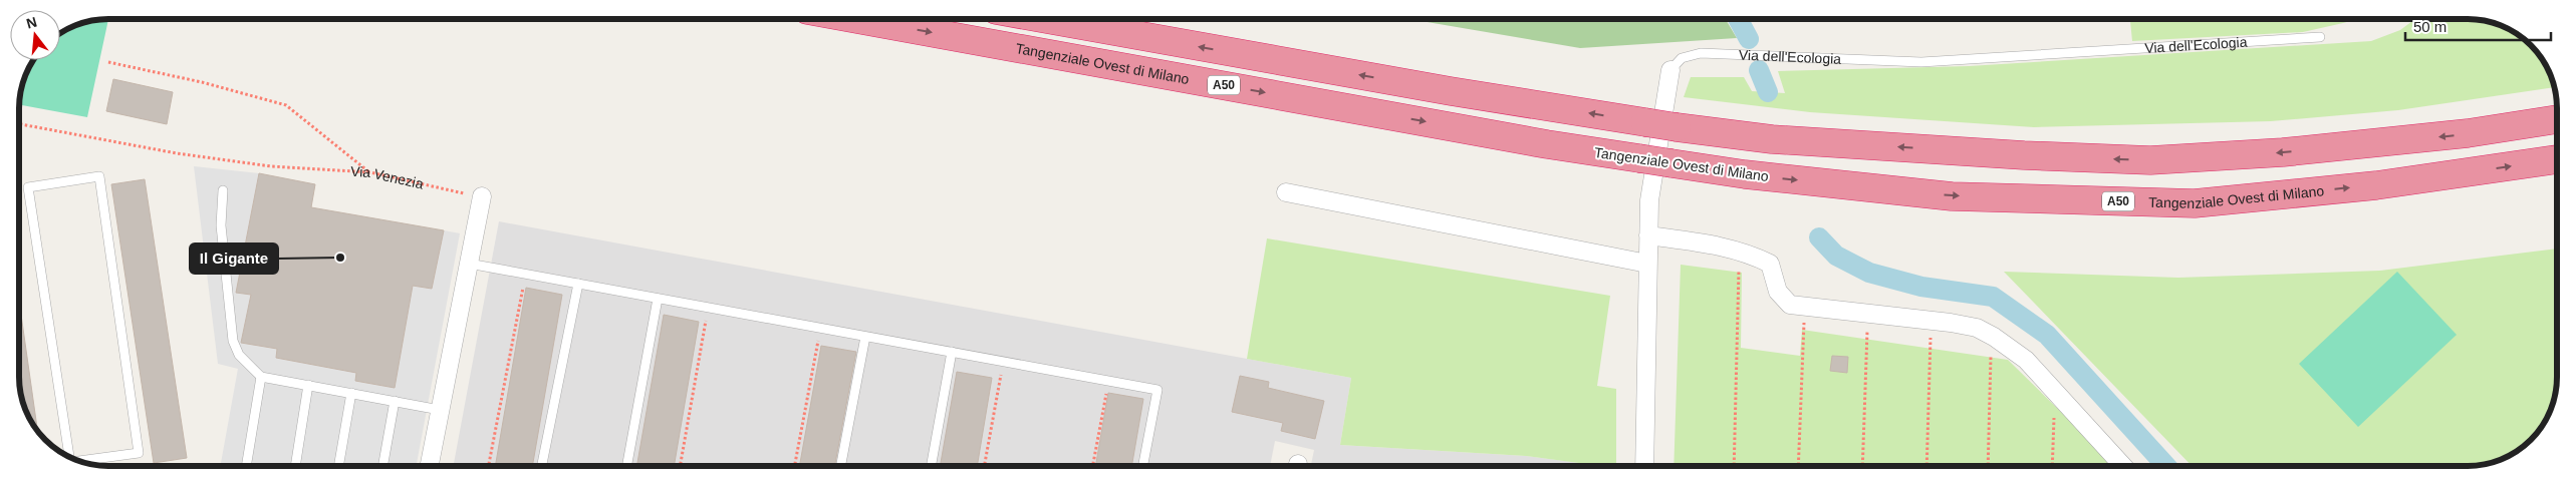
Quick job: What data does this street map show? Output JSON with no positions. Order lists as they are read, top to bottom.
{
  "streets": {
    "highway": ["Tangenziale Ovest di Milano", "A50"],
    "street": ["Via dell'Ecologia"],
    "path": ["Via Venezia"]
  },
  "places": ["Il Gigante"],
  "scale_bar": "50 m",
  "north": "top"
}
